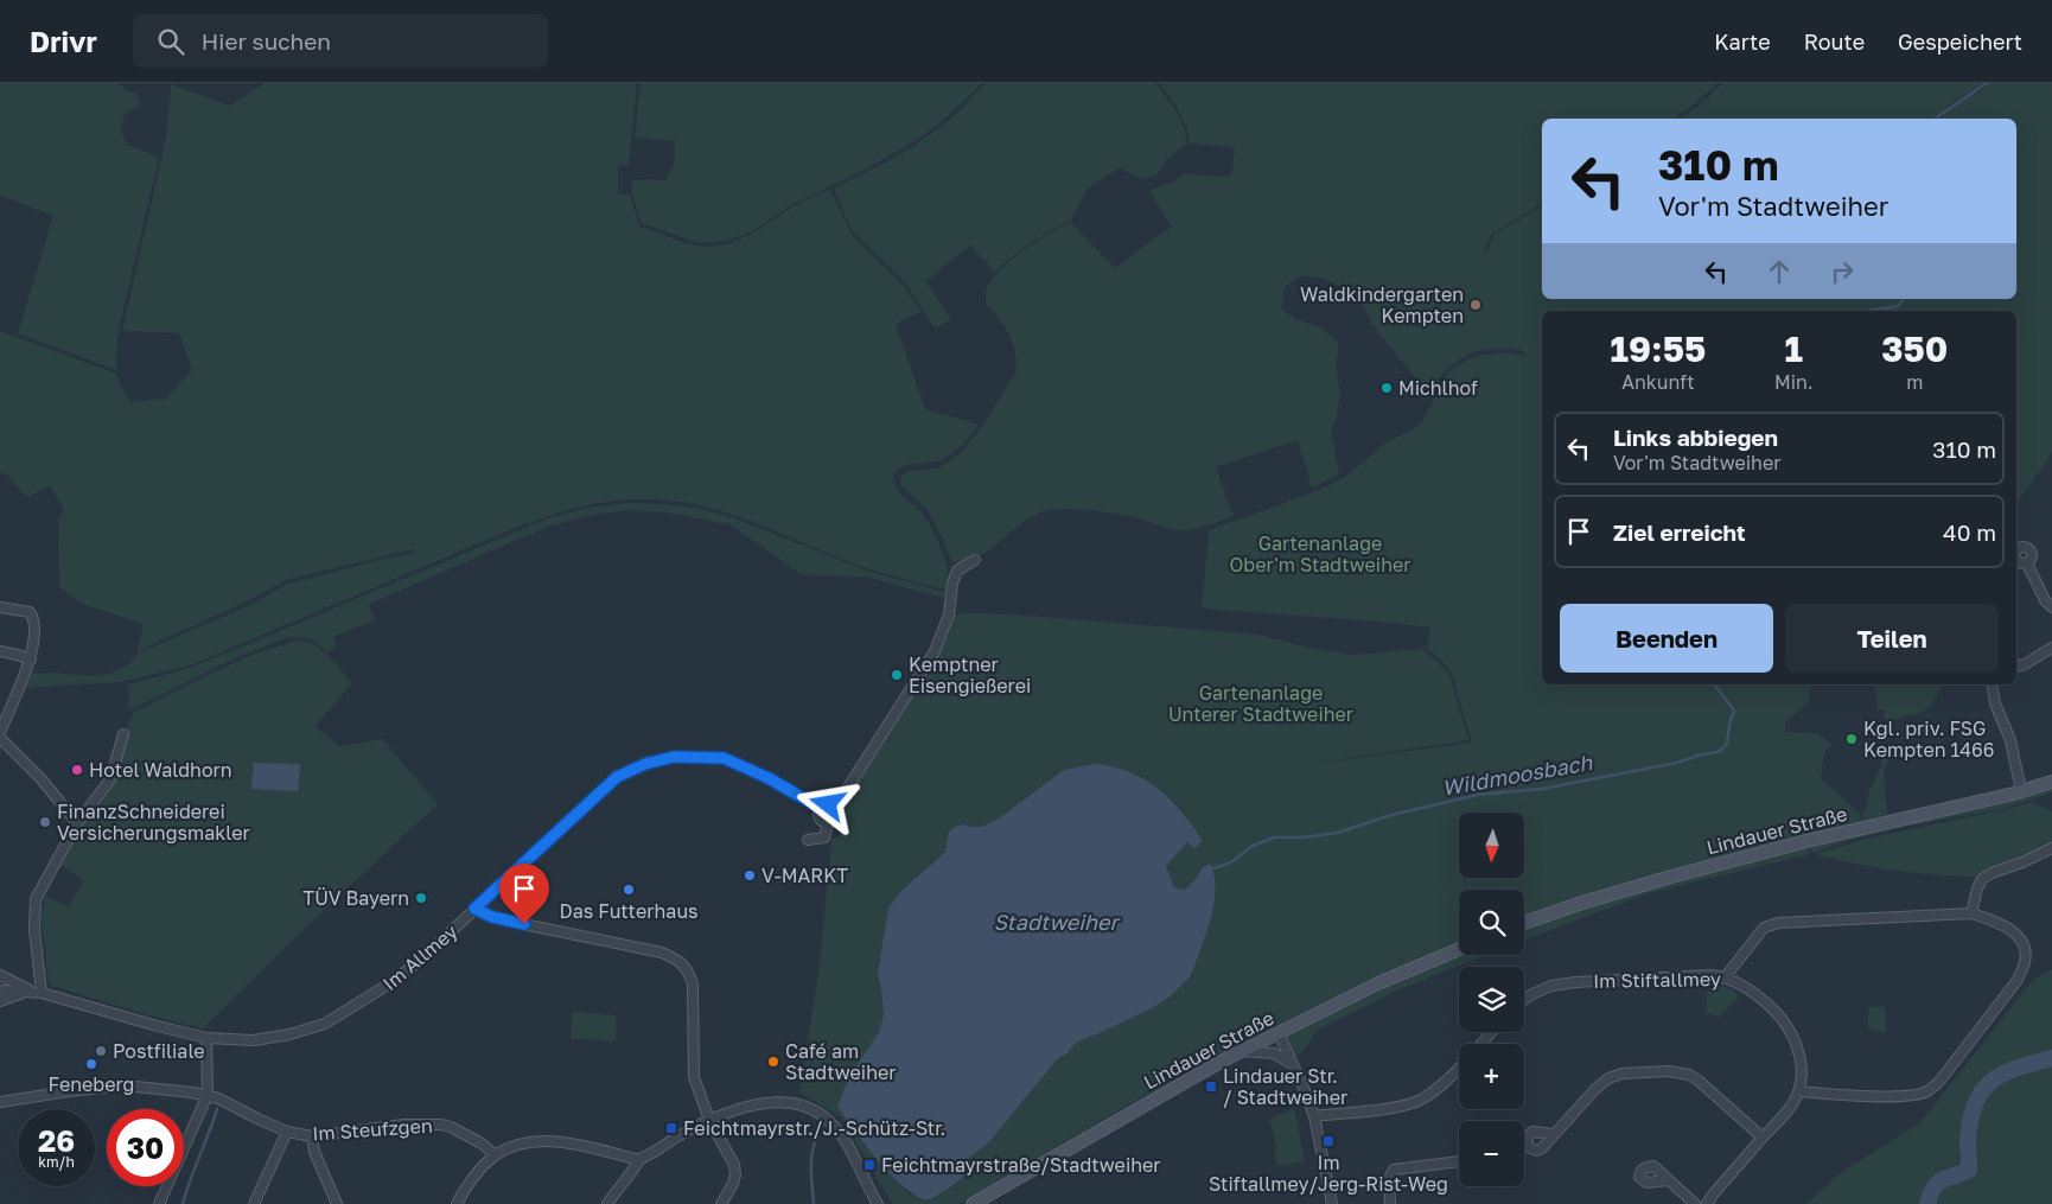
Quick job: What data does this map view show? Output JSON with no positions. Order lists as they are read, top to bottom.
{
  "streets": {
    "main road": ["Lindauer Straße"],
    "street": ["Im Allmey", "Im Stiftallmey", "Im Steufzgen"]
  },
  "water": ["Wildmoosbach", "Stadtweiher"],
  "parks": ["Gartenanlage Ober'm Stadtweiher", "Gartenanlage Unterer Stadtweiher"],
  "places": {
    "other": [
      "Waldkindergarten Kempten",
      "Michlhof",
      "Kemptner Eisengießerei",
      "Kgl. priv. FSG Kempten 1466",
      "Hotel Waldhorn",
      "FinanzSchneiderei Versicherungsmakler",
      "V-MARKT",
      "Das Futterhaus",
      "TÜV Bayern",
      "Postfiliale",
      "Café am Stadtweiher",
      "Feneberg"
    ],
    "transit": [
      "Lindauer Str. / Stadtweiher",
      "Feichtmayrstr./J.-Schütz-Str.",
      "Im Stiftallmey/Jerg-Rist-Weg",
      "Feichtmayrstraße/Stadtweiher"
    ]
  },
  "north": "bottom",
  "page": {
    "header": "Drivr",
    "search": "Hier suchen",
    "nav": ["Karte", "Route", "Gespeichert"],
    "turn": ["310 m", "Vor'm Stadtweiher"],
    "eta": [
      "19:55",
      "Ankunft",
      "1",
      "Min.",
      "350",
      "m"
    ],
    "list": [
      {
        "name": "Links abbiegen",
        "note": "Vor'm Stadtweiher",
        "value": "310 m"
      },
      {
        "name": "Ziel erreicht",
        "value": "40 m"
      }
    ],
    "buttons": ["Beenden", "Teilen"],
    "map_buttons": ["+", "−"],
    "speed": "26 km/h",
    "limit": "30"
  }
}
